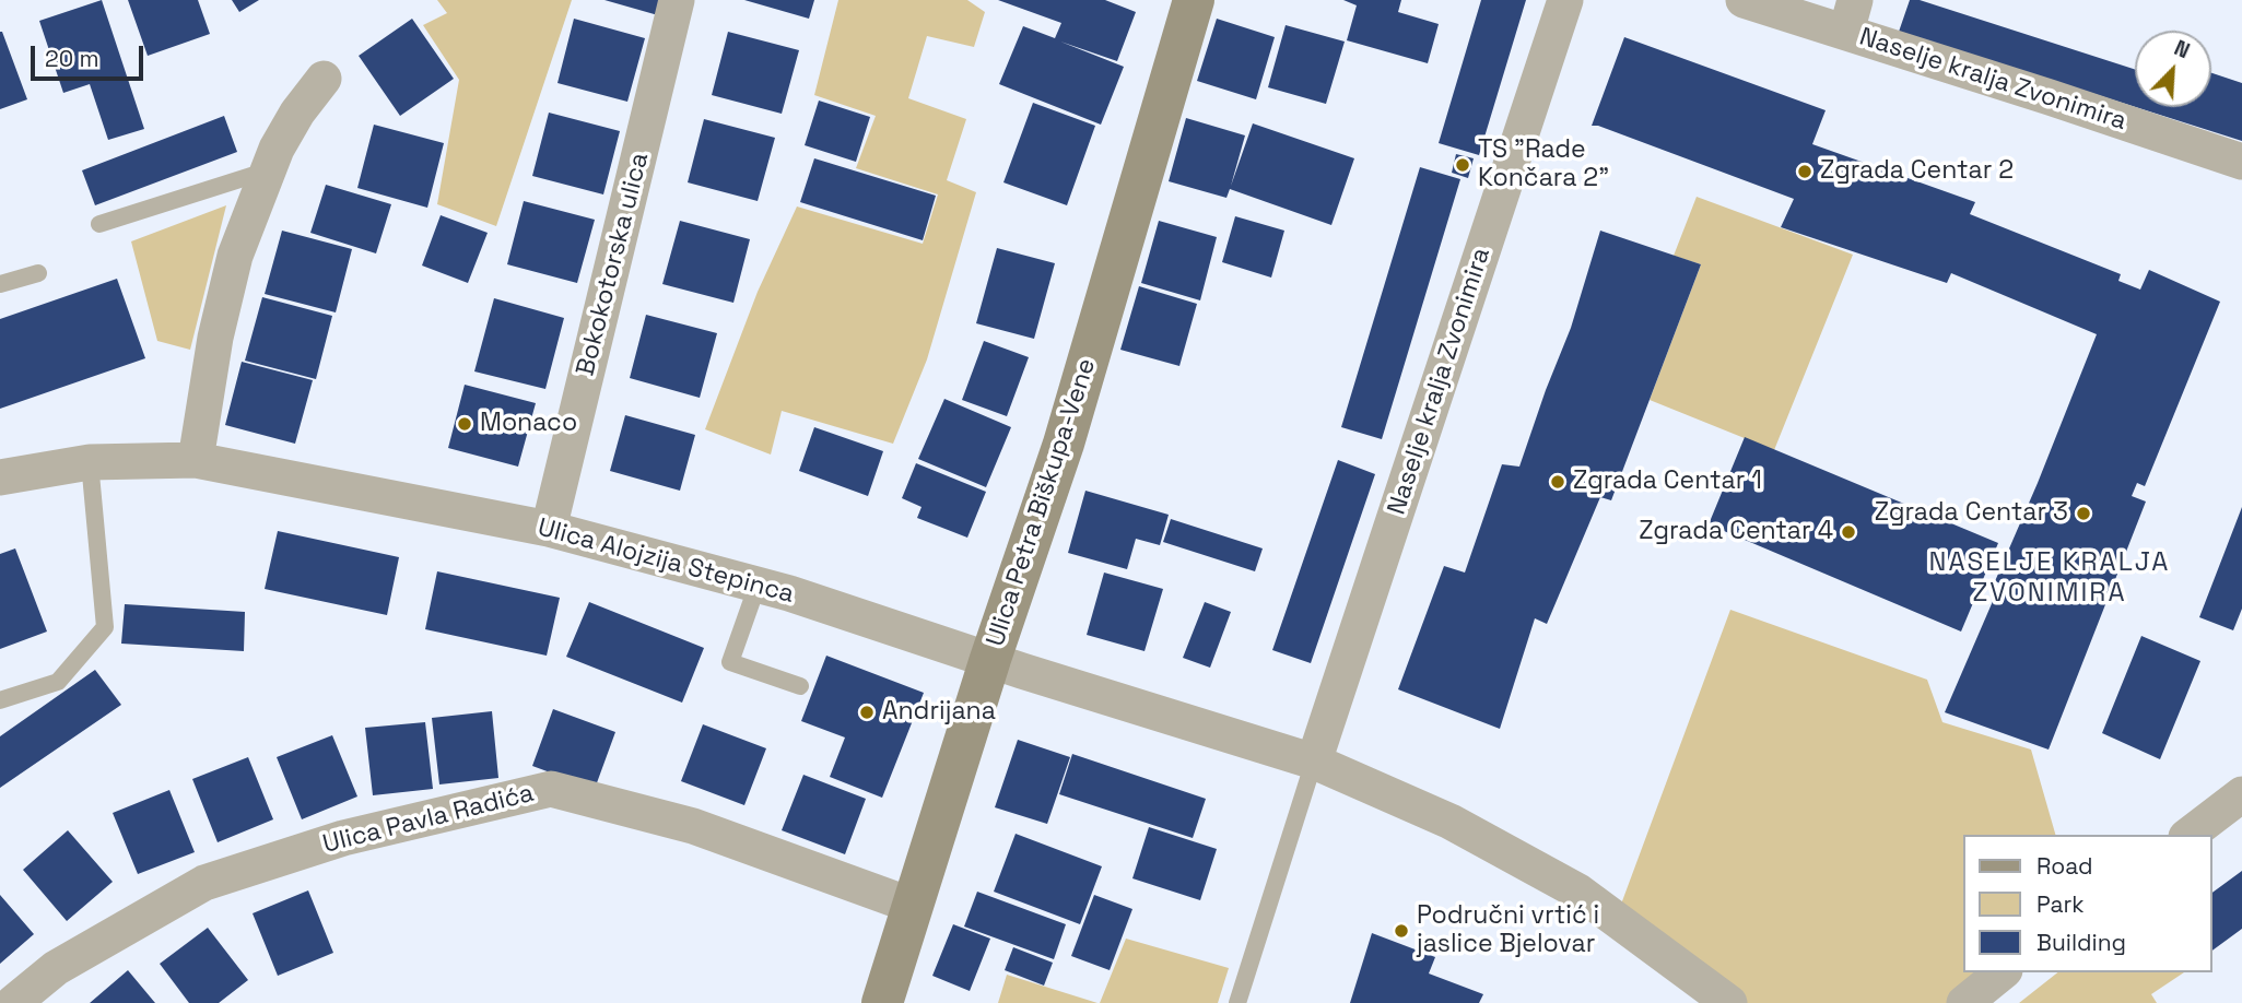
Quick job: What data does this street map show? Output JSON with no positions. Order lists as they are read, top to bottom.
{
  "streets": {
    "main road": ["Ulica Petra Biškupa-Vene"],
    "street": [
      "Naselje kralja Zvonimira",
      "Bokokotorska ulica",
      "Ulica Alojzija Stepinca",
      "Ulica Pavla Radića"
    ]
  },
  "crossings": [
    ["Naselje kralja Zvonimira", "Ulica Alojzija Stepinca"],
    ["Bokokotorska ulica", "Ulica Alojzija Stepinca"],
    ["Ulica Petra Biškupa-Vene", "Ulica Alojzija Stepinca"],
    ["Ulica Petra Biškupa-Vene", "Ulica Pavla Radića"]
  ],
  "districts": ["NASELJE KRALJA ZVONIMIRA"],
  "places": [
    "TS \"Rade Končara 2\"",
    "Zgrada Centar 2",
    "Monaco",
    "Zgrada Centar 1",
    "Zgrada Centar 3",
    "Zgrada Centar 4",
    "Andrijana",
    "Područni vrtić i jaslice Bjelovar"
  ],
  "legend": ["Road", "Park", "Building"],
  "scale_bar": "20 m",
  "north": "top right"
}
